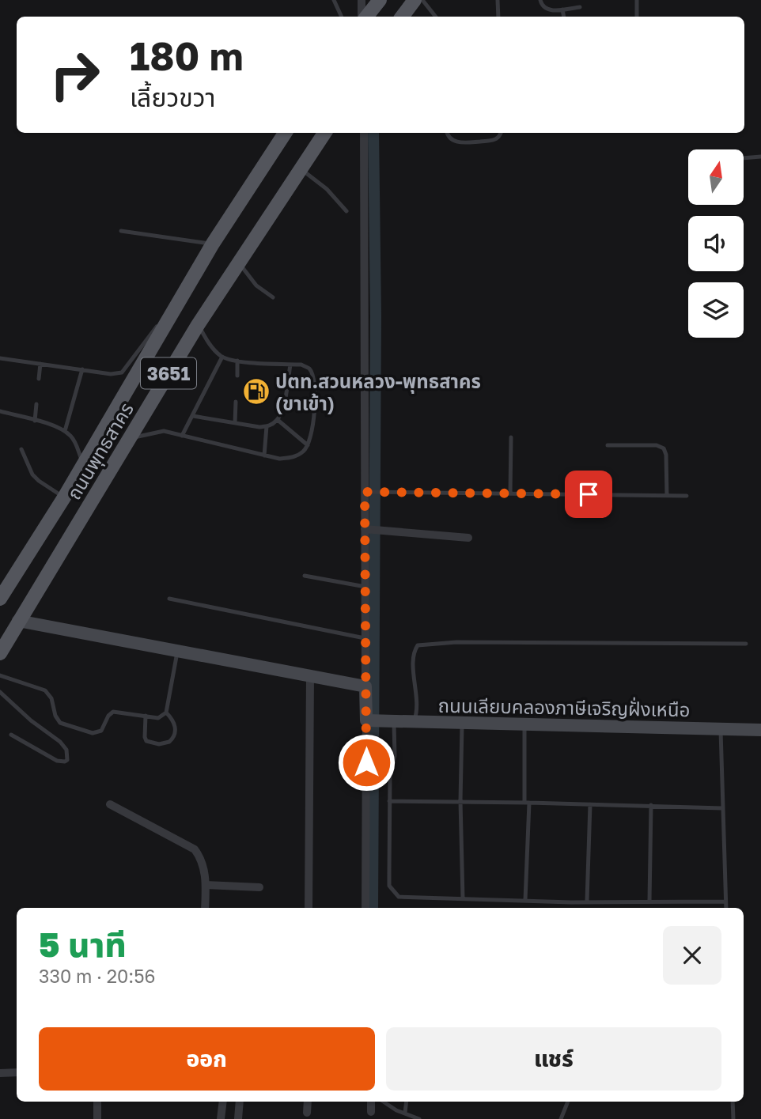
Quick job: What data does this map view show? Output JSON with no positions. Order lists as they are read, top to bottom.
{
  "streets": {
    "main road": ["3651", "ถนนพุทธสาคร", "ถนนเลียบคลองภาษีเจริญฝั่งเหนือ"]
  },
  "places": {
    "fuel station": ["ปตท.สวนหลวง-พุทธสาคร (ขาเข้า)"]
  },
  "north": "top",
  "page": {
    "turn": ["180 m", "เลี้ยวขวา"],
    "heading": ["5 นาที", "330 m · 20:56"],
    "buttons": ["ออก", "แชร์"]
  }
}
